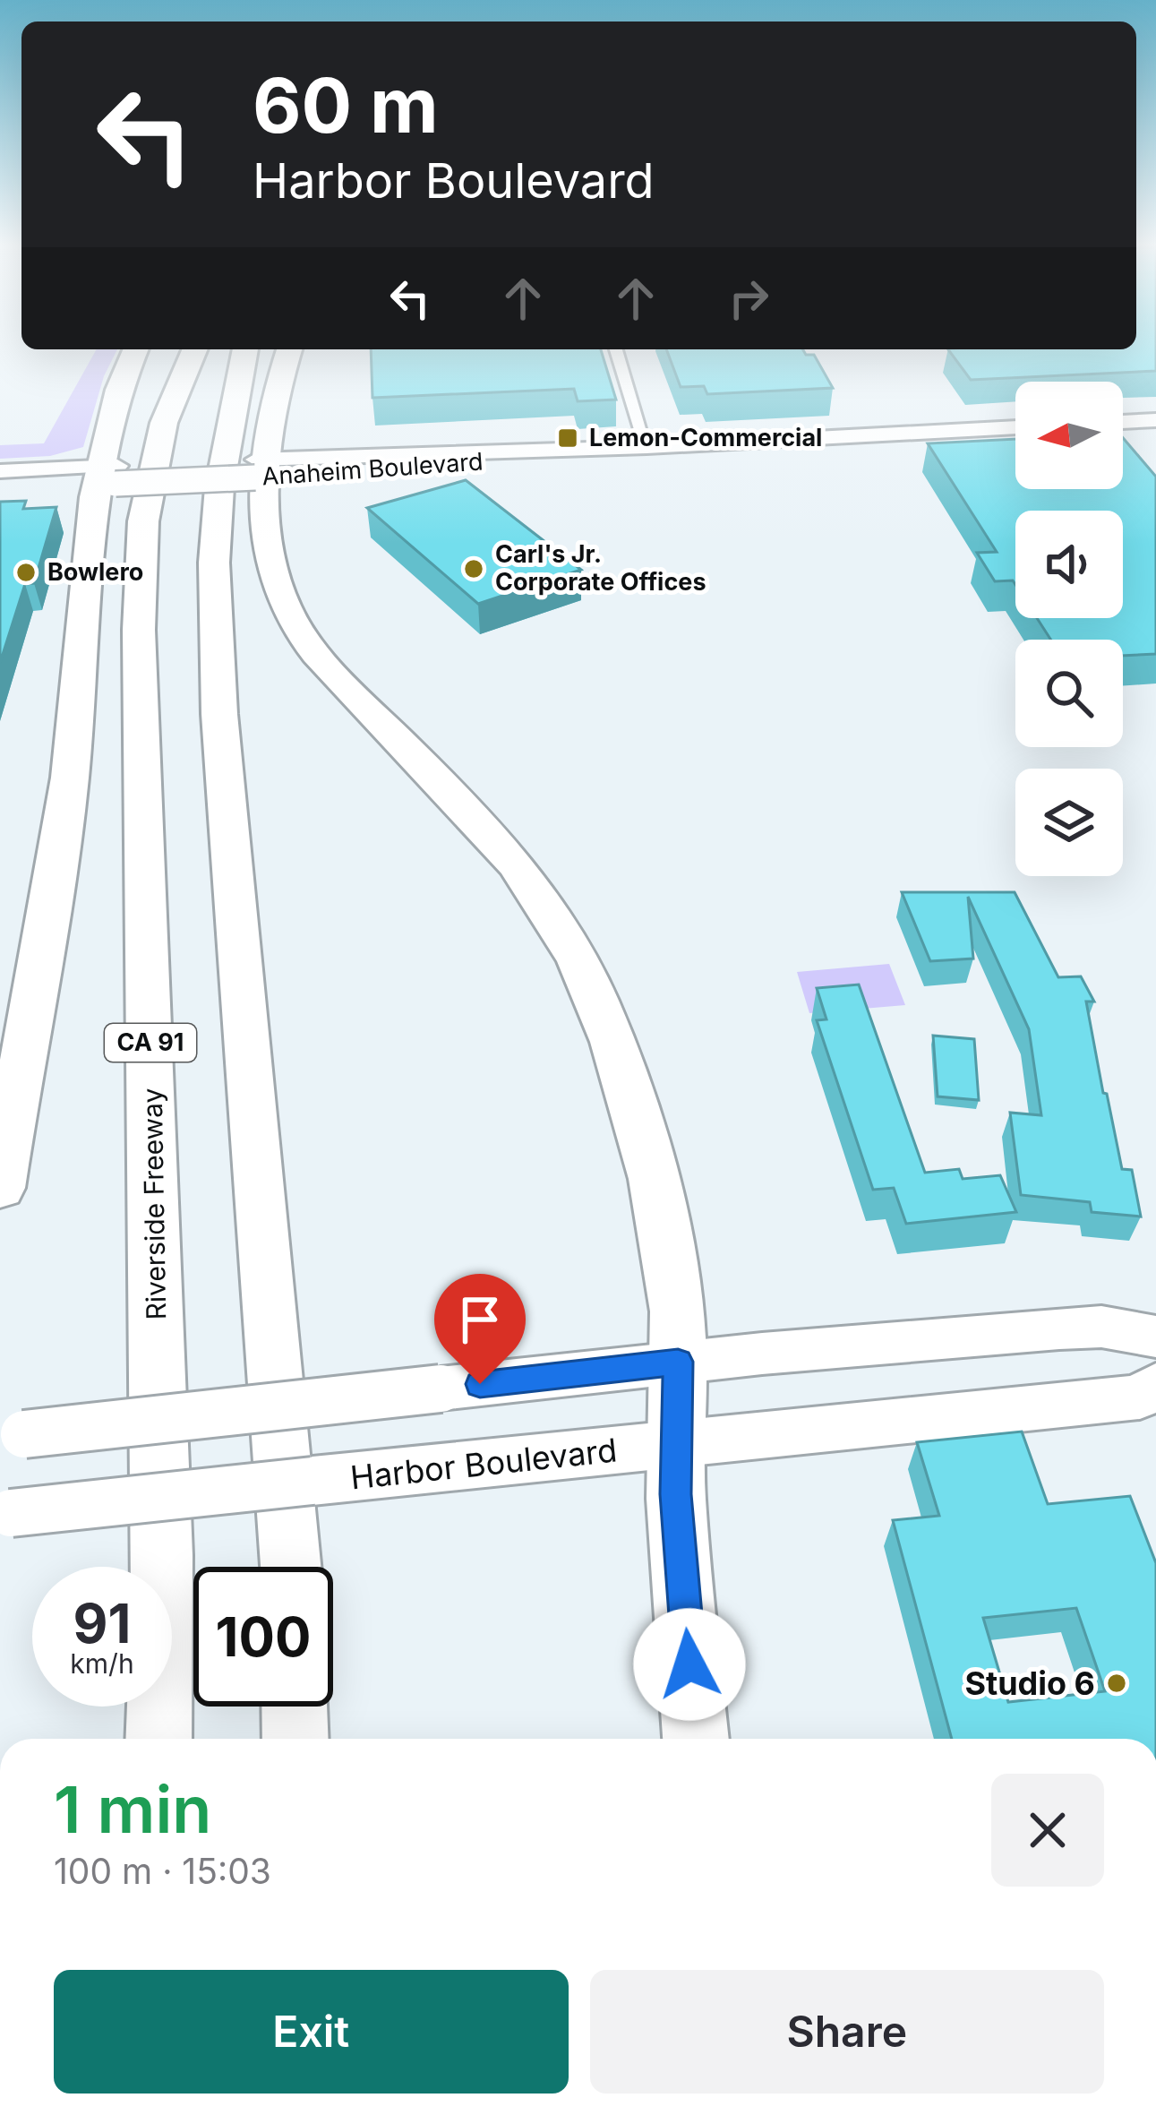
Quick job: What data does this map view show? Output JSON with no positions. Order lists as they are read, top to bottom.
{
  "streets": {
    "highway": ["CA 91", "Riverside Freeway"],
    "main road": ["Harbor Boulevard"],
    "street": ["Anaheim Boulevard"]
  },
  "places": {
    "transit": ["Lemon-Commercial"],
    "other": ["Carl's Jr. Corporate Offices", "Bowlero", "Studio 6"]
  },
  "north": "left",
  "page": {
    "turn": ["60 m", "Harbor Boulevard"],
    "speed": "91 km/h",
    "limit": "100",
    "heading": ["1 min", "100 m · 15:03"],
    "buttons": ["Exit", "Share"]
  }
}
